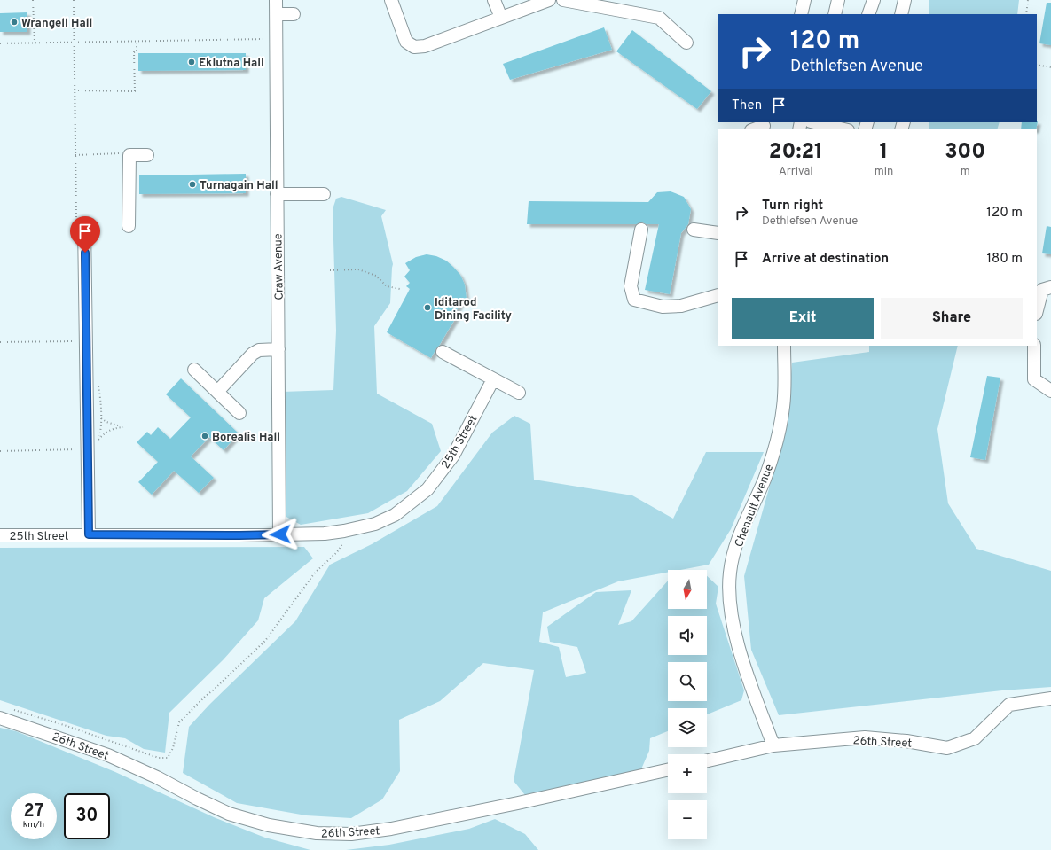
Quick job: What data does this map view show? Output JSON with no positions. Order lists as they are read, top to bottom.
{
  "streets": {
    "street": [
      "Craw Avenue",
      "25th Street",
      "Chenault Avenue",
      "26th Street"
    ]
  },
  "crossings": [
    ["Craw Avenue", "25th Street"],
    ["Chenault Avenue", "26th Street"]
  ],
  "places": [
    "Wrangell Hall",
    "Eklutna Hall",
    "Turnagain Hall",
    "Iditarod Dining Facility",
    "Borealis Hall"
  ],
  "north": "bottom",
  "page": {
    "turn": ["120 m", "Dethlefsen Avenue"],
    "then": "Then",
    "eta": [
      "20:21",
      "Arrival",
      "1",
      "min",
      "300",
      "m"
    ],
    "list": [
      {
        "name": "Turn right",
        "note": "Dethlefsen Avenue",
        "value": "120 m"
      },
      {
        "name": "Arrive at destination",
        "value": "180 m"
      }
    ],
    "buttons": ["Exit", "Share"],
    "map_buttons": ["+", "−"],
    "speed": "27 km/h",
    "limit": "30"
  }
}
